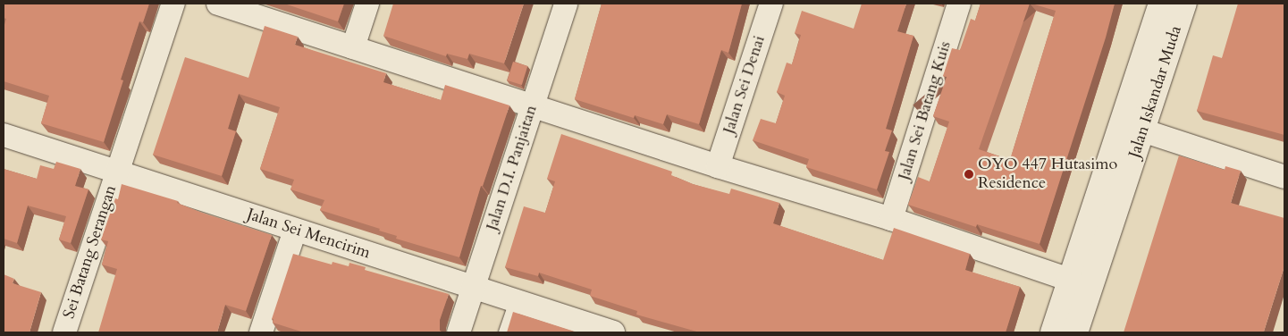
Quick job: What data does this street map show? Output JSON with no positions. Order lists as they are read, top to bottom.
{
  "streets": {
    "main road": ["Jalan Iskandar Muda"],
    "street": [
      "Jalan Sei Denai",
      "Jalan Sei Batang Kuis",
      "Jalan D.I. Panjaitan",
      "Jalan Sei Mencirim",
      "Sei Batang Serangan"
    ]
  },
  "crossings": [
    ["Jalan D.I. Panjaitan", "Jalan Sei Mencirim"],
    ["Jalan Sei Mencirim", "Sei Batang Serangan"]
  ],
  "places": ["OYO 447 Hutasimo Residence"]
}
